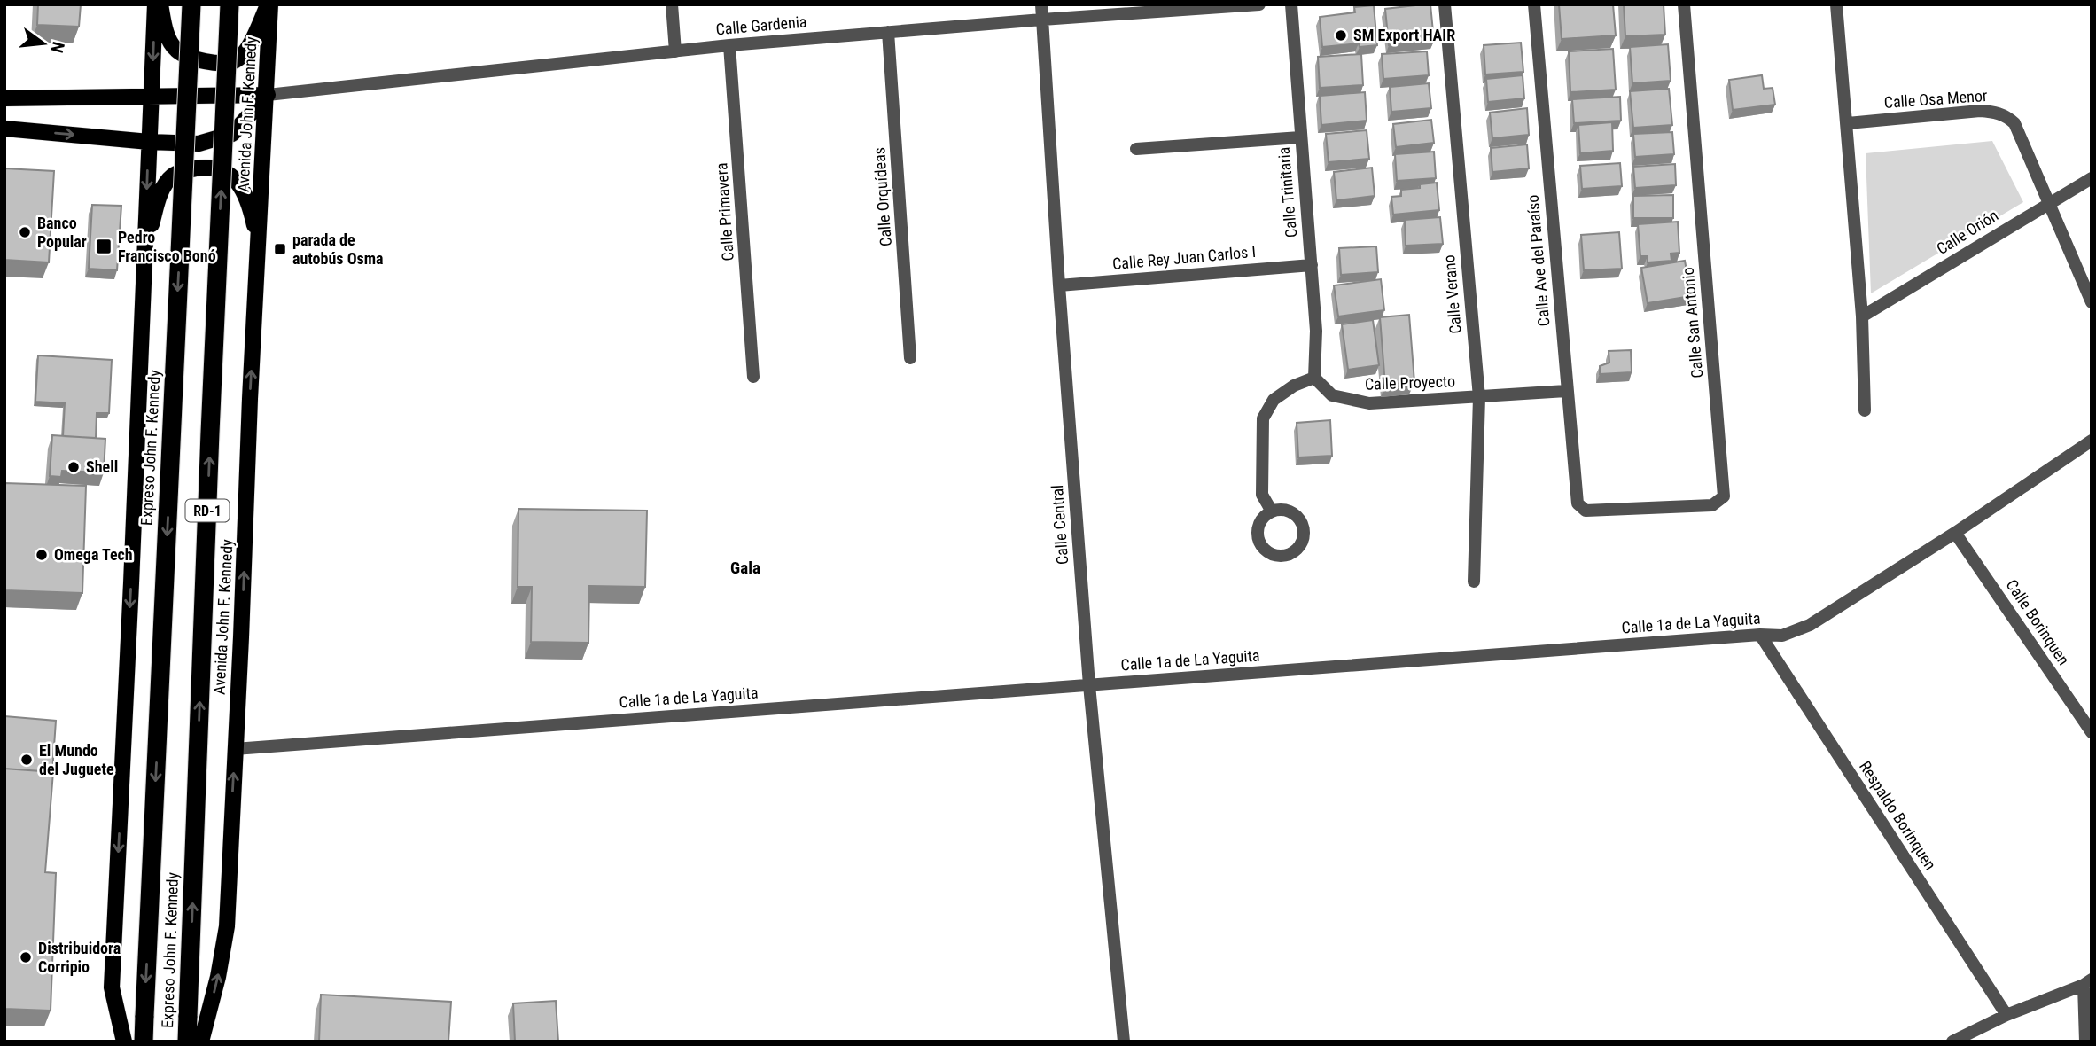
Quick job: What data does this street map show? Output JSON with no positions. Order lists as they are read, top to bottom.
{
  "streets": {
    "highway": ["Expreso John F. Kennedy", "RD-1"],
    "main road": ["Avenida John F. Kennedy"],
    "street": [
      "Calle Gardenia",
      "Calle Osa Menor",
      "Calle Trinitaria",
      "Calle Orquídeas",
      "Calle Primavera",
      "Calle Orión",
      "Calle Rey Juan Carlos I",
      "Calle Ave del Paraíso",
      "Calle Verano",
      "Calle San Antonio",
      "Calle Proyecto",
      "Calle Central",
      "Calle Borinquen",
      "Calle 1a de La Yaguita",
      "Respaldo Borinquen"
    ]
  },
  "crossings": [
    ["Calle Gardenia", "Avenida John F. Kennedy"],
    ["Calle Gardenia", "Calle Orquídeas"],
    ["Calle Gardenia", "Calle Primavera"],
    ["Calle Gardenia", "Calle Central"],
    ["Calle Osa Menor", "Calle Orión"],
    ["Avenida John F. Kennedy", "Calle 1a de La Yaguita"],
    ["Calle Trinitaria", "Calle Rey Juan Carlos I"],
    ["Calle Trinitaria", "Calle Proyecto"],
    ["Calle Rey Juan Carlos I", "Calle Central"],
    ["Calle Ave del Paraíso", "Calle San Antonio"],
    ["Calle Ave del Paraíso", "Calle Proyecto"],
    ["Calle Verano", "Calle Proyecto"],
    ["Calle Central", "Calle 1a de La Yaguita"],
    ["Calle Borinquen", "Calle 1a de La Yaguita"],
    ["Calle 1a de La Yaguita", "Respaldo Borinquen"]
  ],
  "districts": ["Gala"],
  "places": {
    "other": [
      "SM Export HAIR",
      "Banco Popular",
      "Shell",
      "Omega Tech",
      "El Mundo del Juguete",
      "Distribuidora Corripio"
    ],
    "transit": ["Pedro Francisco Bonó", "parada de autobús Osma"]
  },
  "north": "right"
}
